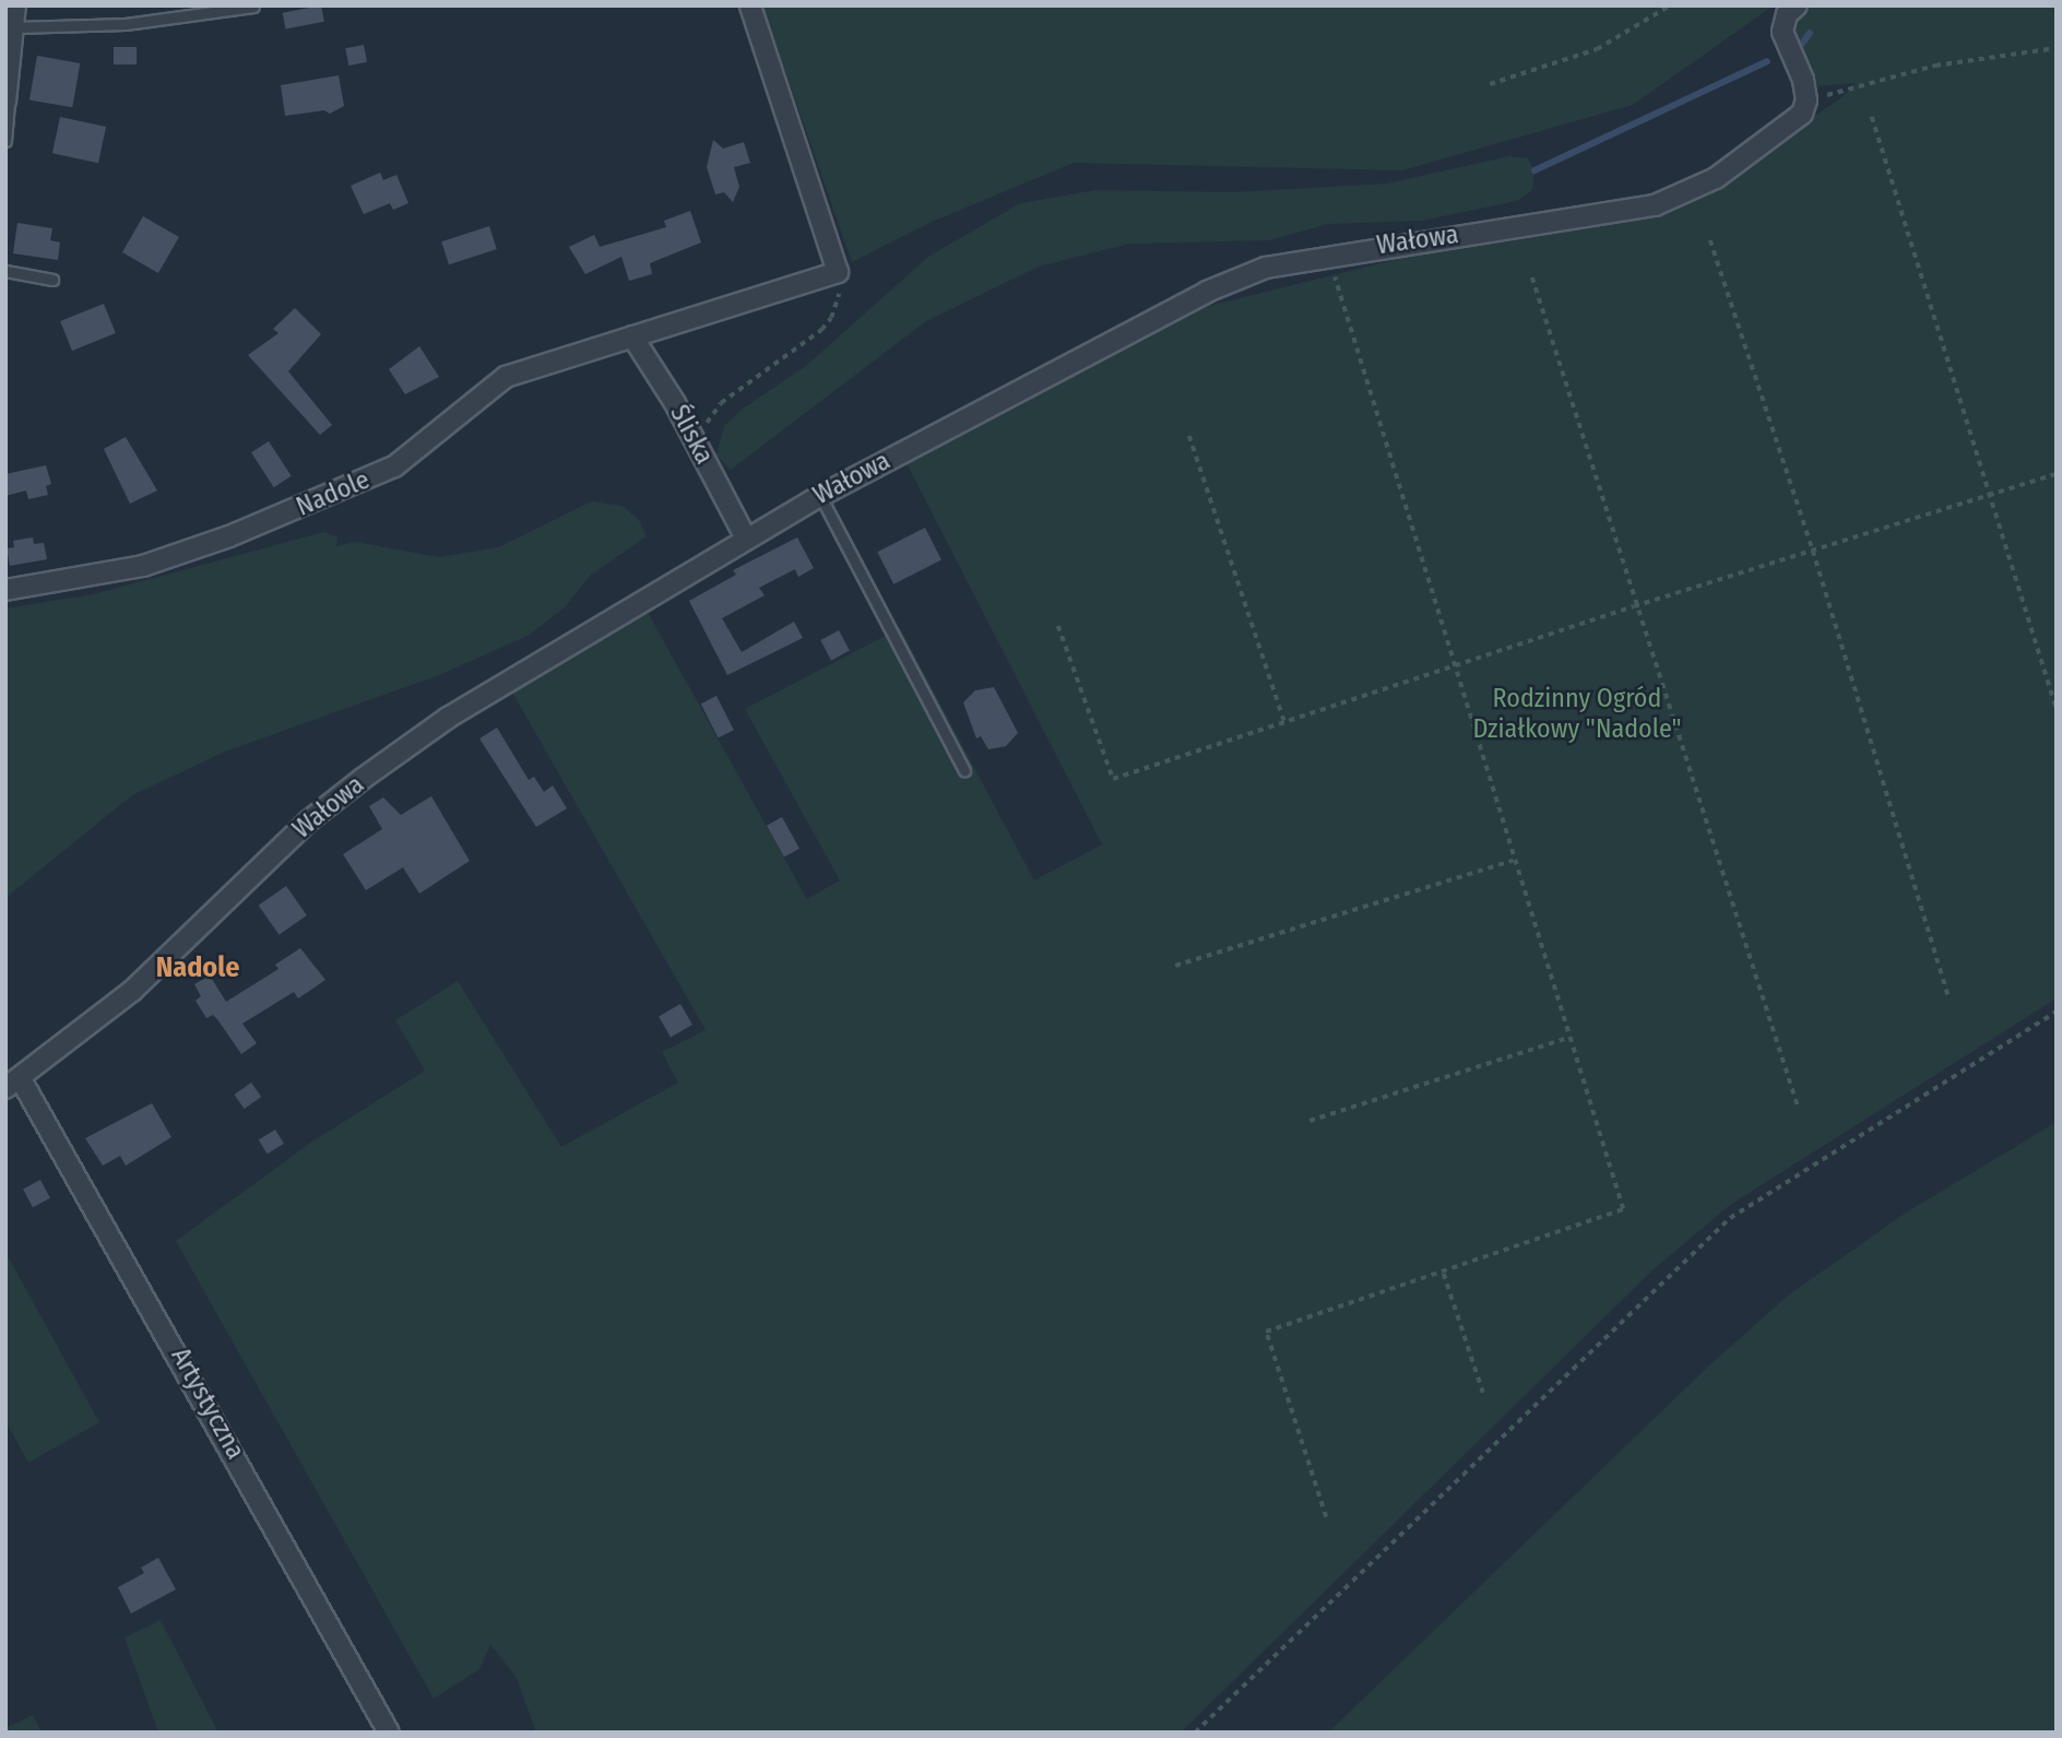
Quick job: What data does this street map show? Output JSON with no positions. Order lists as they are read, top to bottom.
{
  "streets": {
    "street": [
      "Wałowa",
      "Śliska",
      "Nadole",
      "Artystyczna"
    ]
  },
  "crossings": [
    ["Wałowa", "Śliska"],
    ["Wałowa", "Artystyczna"],
    ["Śliska", "Nadole"]
  ],
  "districts": ["Nadole"],
  "parks": ["Rodzinny Ogród Działkowy \"Nadole\""]
}
